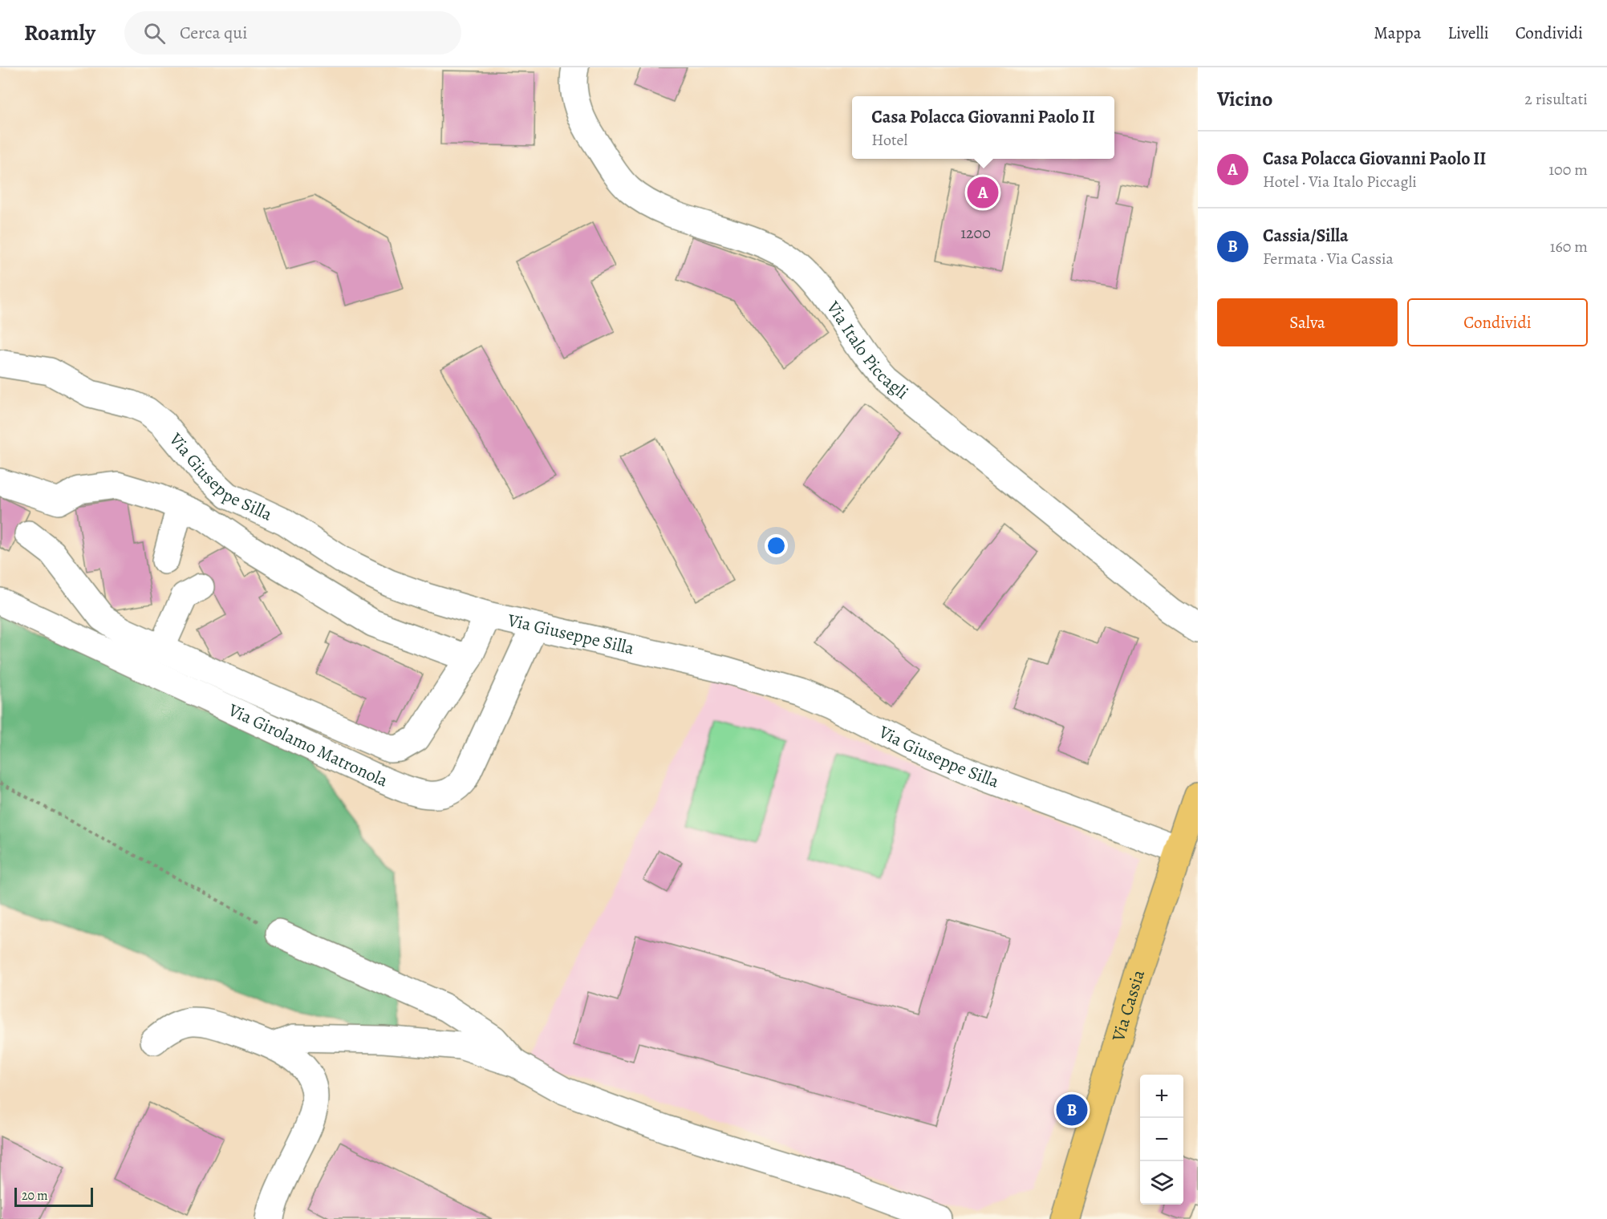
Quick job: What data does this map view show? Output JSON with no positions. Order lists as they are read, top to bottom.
{
  "streets": {
    "main road": ["Via Cassia"],
    "street": ["Via Italo Piccagli", "Via Giuseppe Silla", "Via Girolamo Matronola"]
  },
  "crossings": [
    ["Via Giuseppe Silla", "Via Girolamo Matronola"],
    ["Via Giuseppe Silla", "Via Cassia"]
  ],
  "house_numbers": ["1200"],
  "scale_bar": "20 m",
  "page": {
    "header": "Roamly",
    "search": "Cerca qui",
    "nav": ["Mappa", "Livelli", "Condividi"],
    "heading": ["Vicino", "2 risultati"],
    "popup": ["Casa Polacca Giovanni Paolo II", "Hotel"],
    "list": [
      {
        "mark": "A",
        "name": "Casa Polacca Giovanni Paolo II",
        "note": "Hotel · Via Italo Piccagli",
        "value": "100 m"
      },
      {
        "mark": "B",
        "name": "Cassia/Silla",
        "note": "Fermata · Via Cassia",
        "value": "160 m"
      }
    ],
    "pins": ["A", "B"],
    "buttons": ["Salva", "Condividi"],
    "map_buttons": ["+", "−"],
    "scale": "20 m"
  }
}
